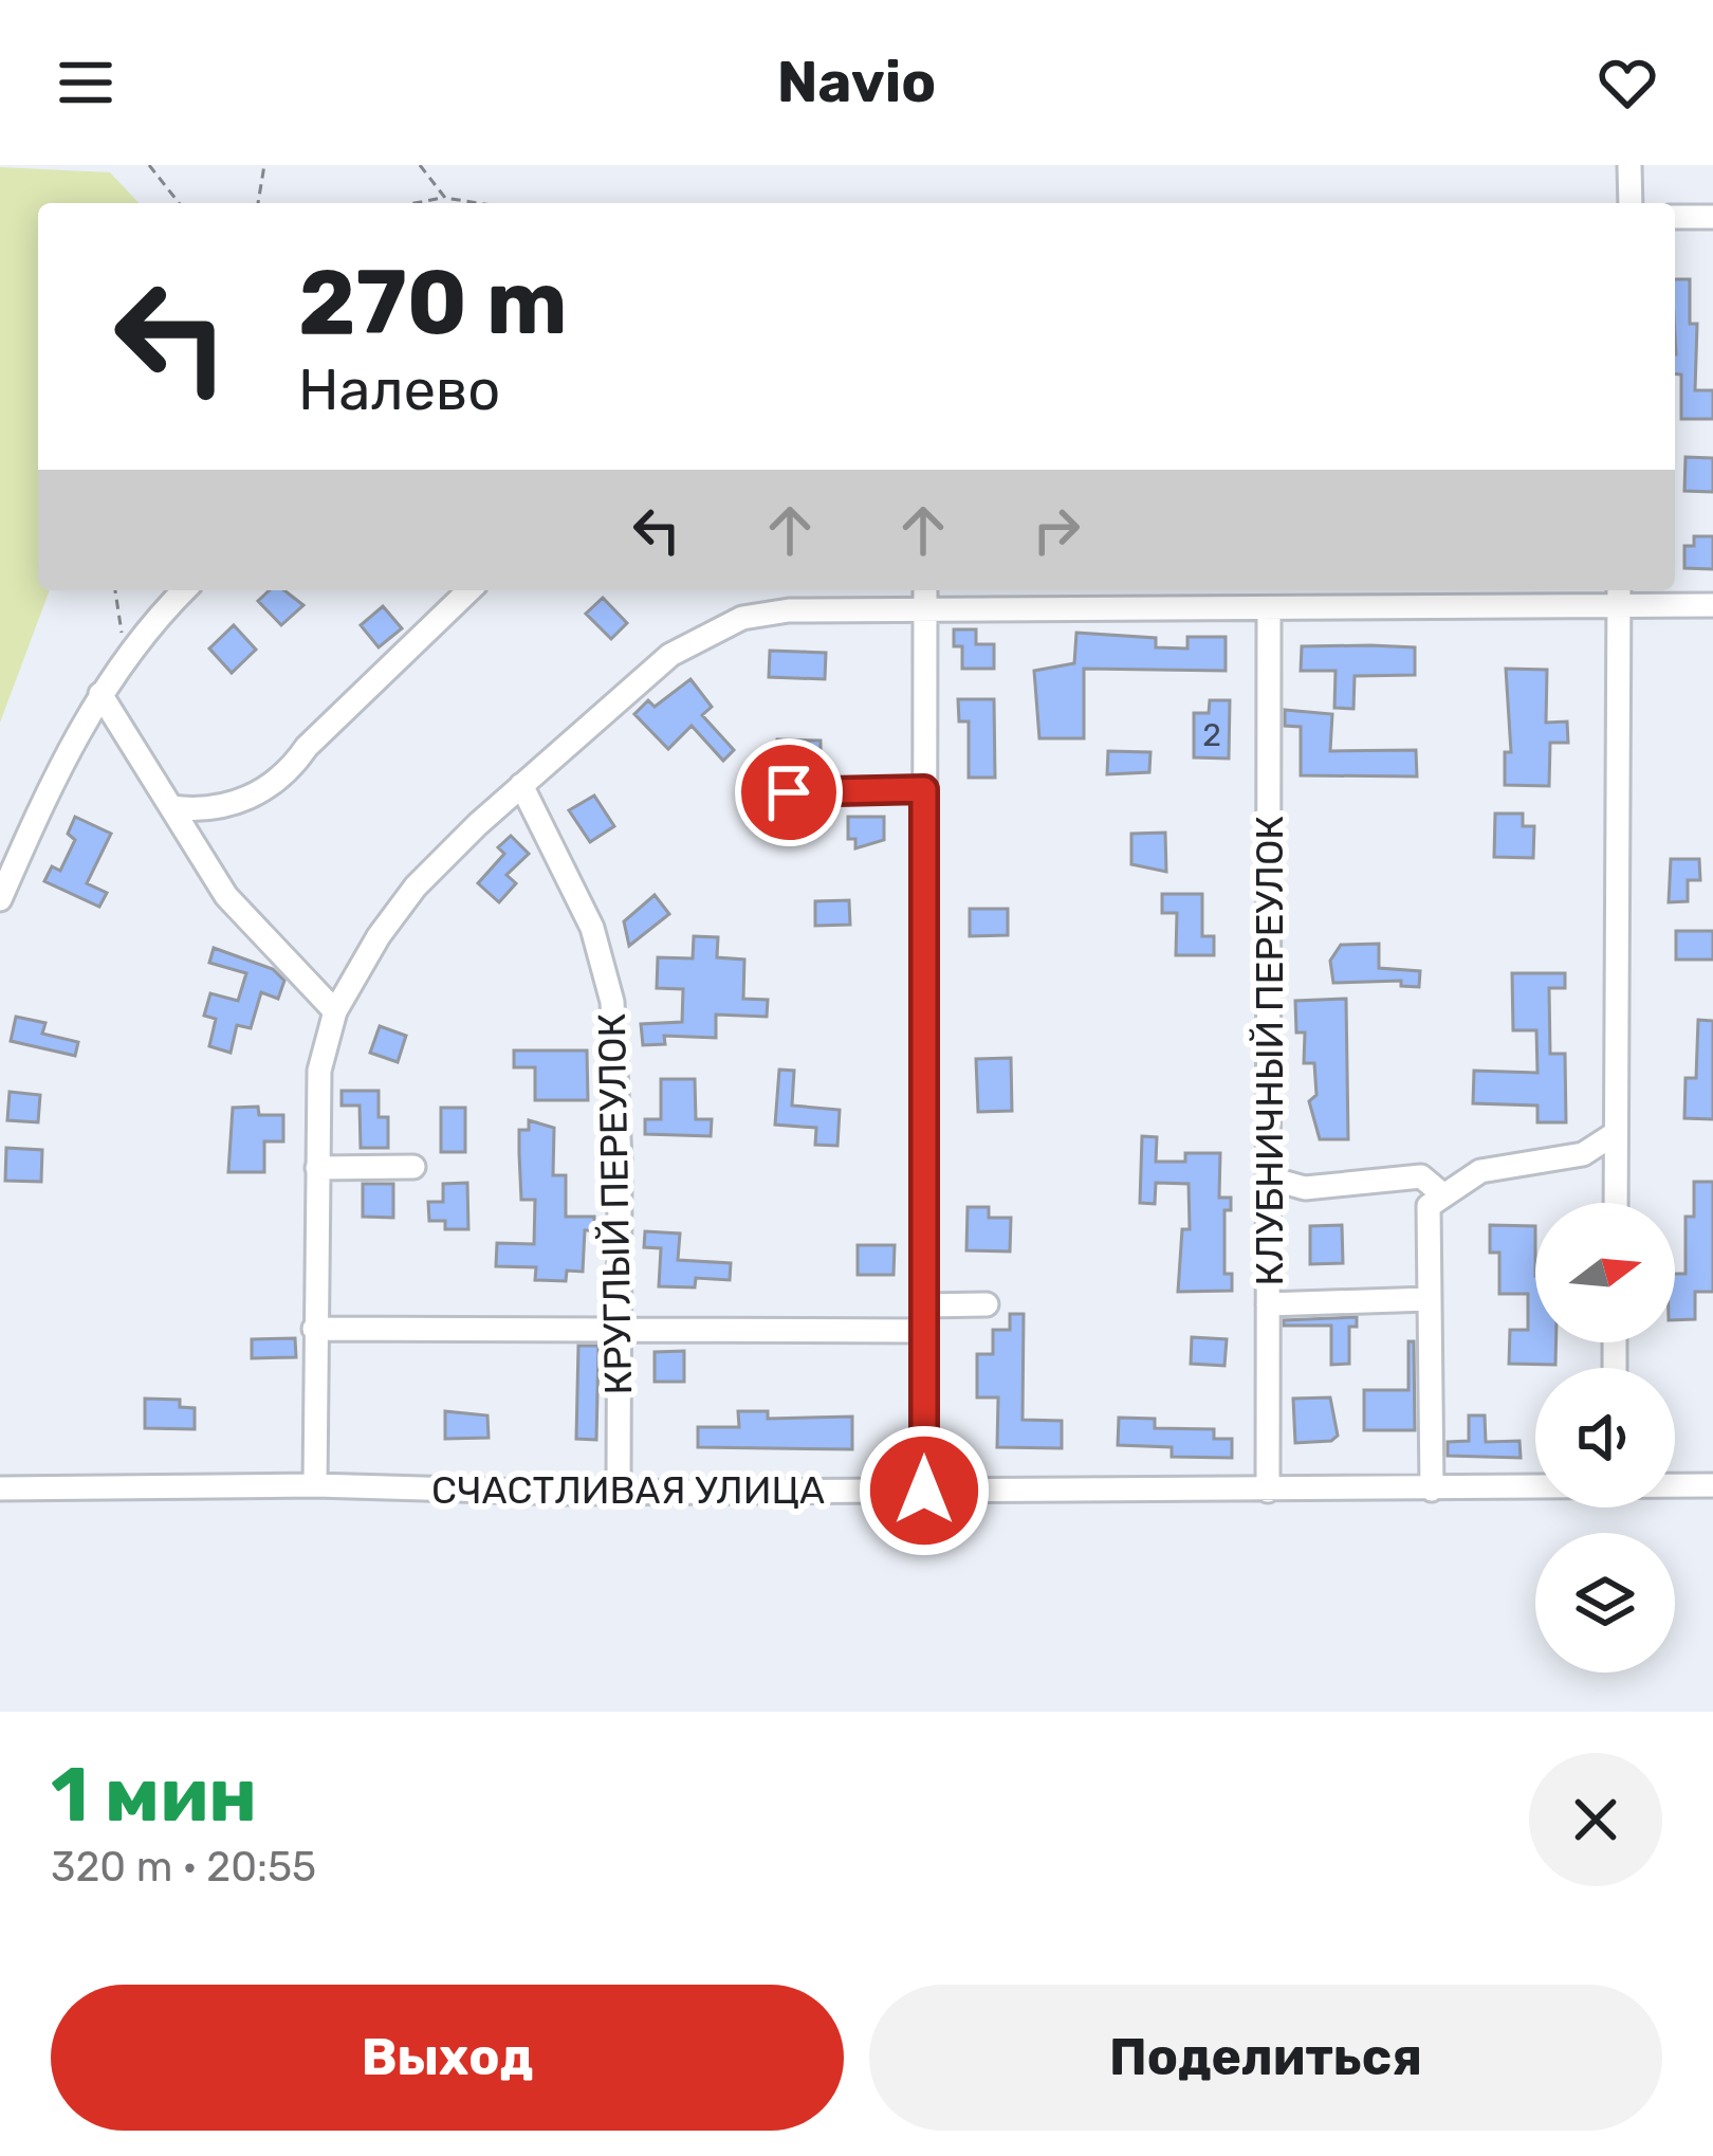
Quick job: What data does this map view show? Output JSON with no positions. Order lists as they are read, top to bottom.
{
  "streets": {
    "street": ["КЛУБНИЧНЫЙ ПЕРЕУЛОК", "КРУГЛЫЙ ПЕРЕУЛОК", "СЧАСТЛИВАЯ УЛИЦА"]
  },
  "crossings": [
    ["КЛУБНИЧНЫЙ ПЕРЕУЛОК", "СЧАСТЛИВАЯ УЛИЦА"],
    ["КРУГЛЫЙ ПЕРЕУЛОК", "СЧАСТЛИВАЯ УЛИЦА"]
  ],
  "house_numbers": ["2"],
  "north": "right",
  "page": {
    "header": "Navio",
    "turn": ["270 m", "Налево"],
    "heading": ["1 мин", "320 m · 20:55"],
    "buttons": ["Выход", "Поделиться"]
  }
}
